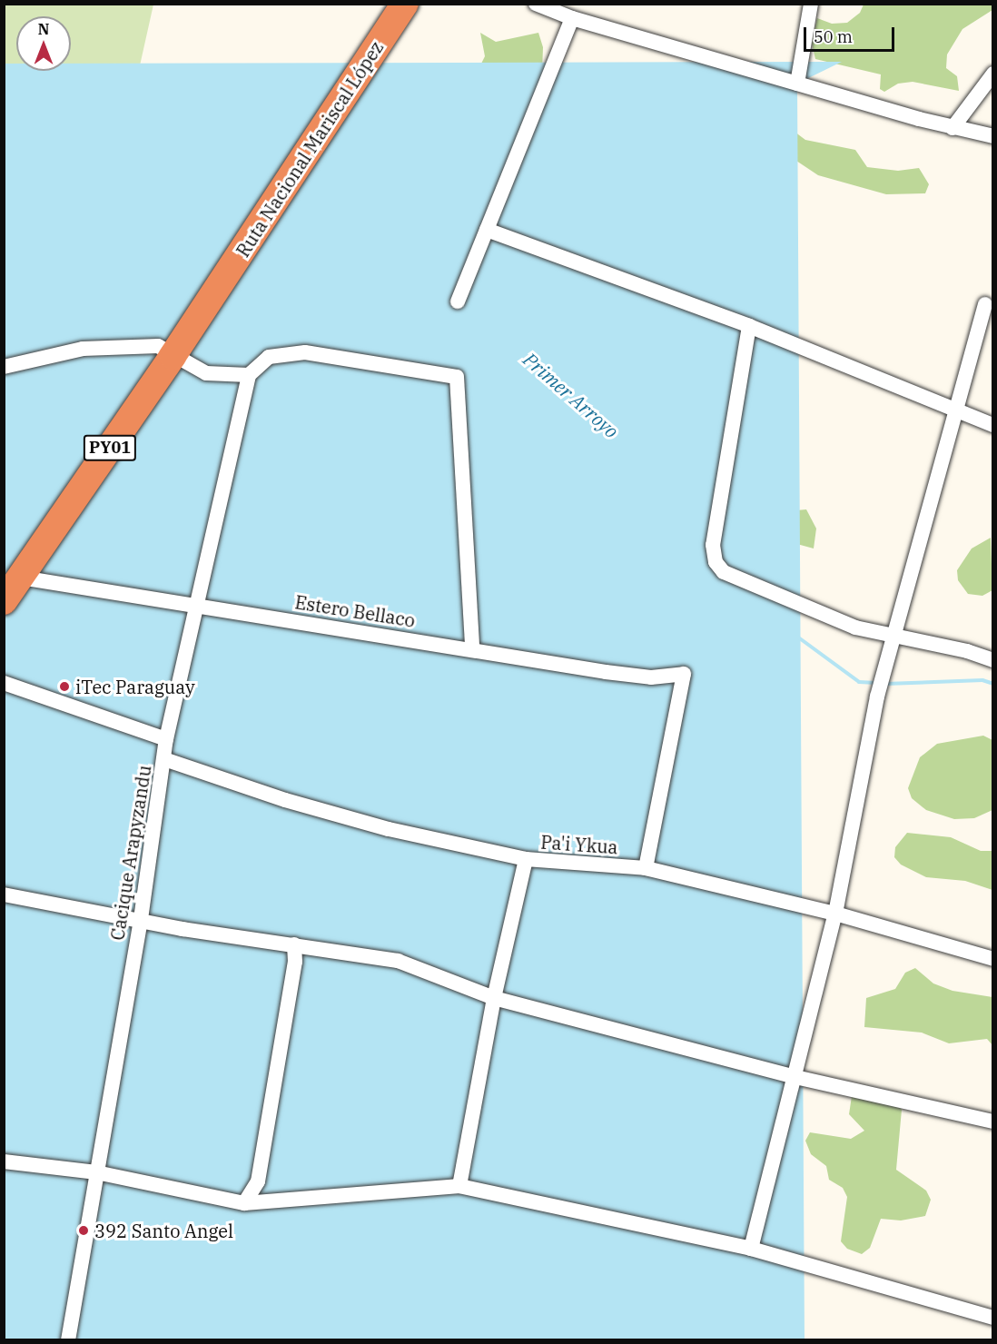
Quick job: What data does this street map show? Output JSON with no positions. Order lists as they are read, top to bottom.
{
  "streets": {
    "highway": ["Ruta Nacional Mariscal López", "PY01"],
    "street": ["Estero Bellaco", "Pa'i Ykua", "Cacique Arapyzandu"]
  },
  "crossings": [
    ["Ruta Nacional Mariscal López", "PY01"],
    ["PY01", "Estero Bellaco"],
    ["Estero Bellaco", "Pa'i Ykua"],
    ["Estero Bellaco", "Cacique Arapyzandu"],
    ["Pa'i Ykua", "Cacique Arapyzandu"]
  ],
  "water": ["Primer Arroyo"],
  "places": ["iTec Paraguay", "392 Santo Angel"],
  "scale_bar": "50 m",
  "north": "top"
}
